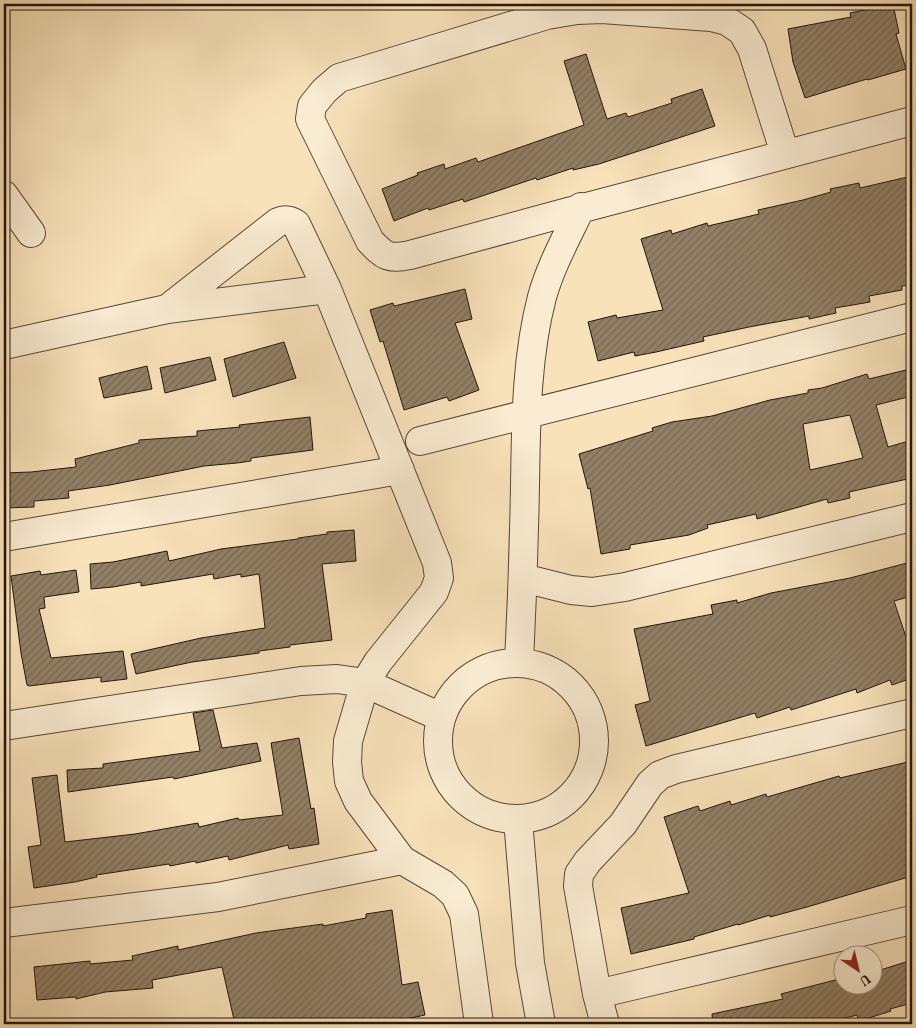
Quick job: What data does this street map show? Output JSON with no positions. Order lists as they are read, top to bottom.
{
  "north": "bottom right"
}
